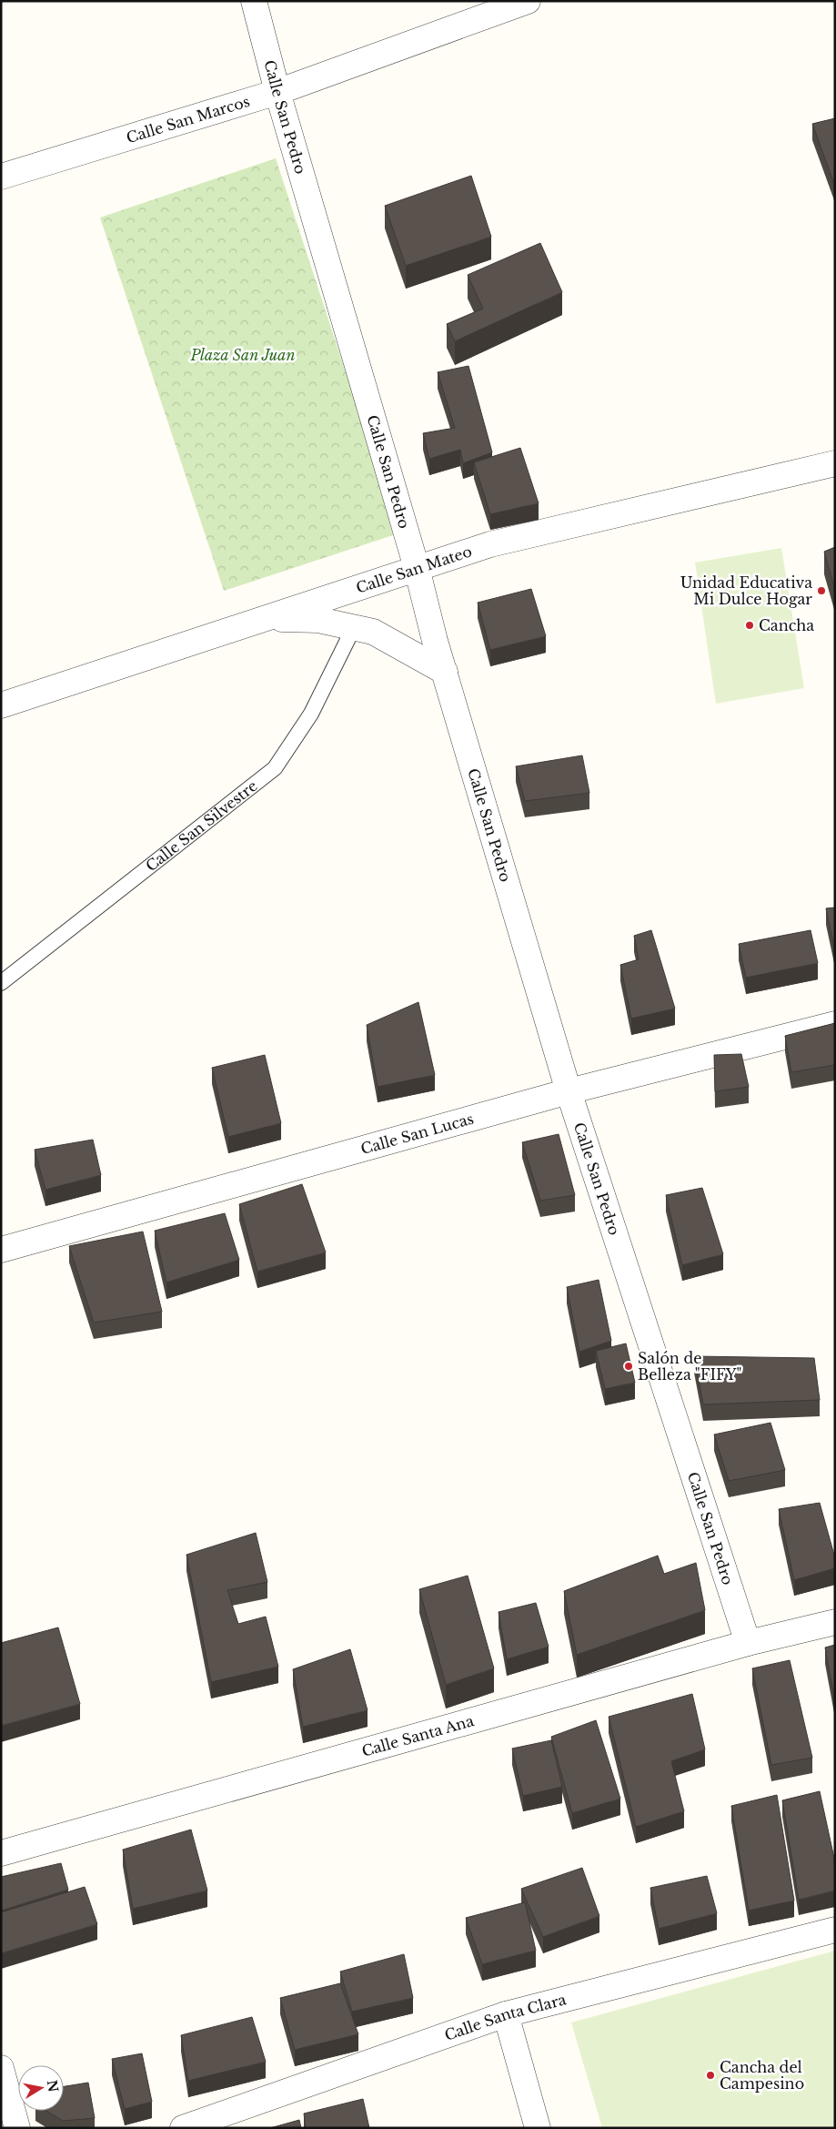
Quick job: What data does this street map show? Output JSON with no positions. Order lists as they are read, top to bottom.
{
  "streets": {
    "street": [
      "Calle San Pedro",
      "Calle San Marcos",
      "Calle San Mateo",
      "Calle San Lucas",
      "Calle Santa Ana",
      "Calle Santa Clara"
    ],
    "lane": ["Calle San Silvestre"]
  },
  "crossings": [
    ["Calle San Pedro", "Calle San Marcos"],
    ["Calle San Pedro", "Calle San Mateo"],
    ["Calle San Pedro", "Calle San Lucas"],
    ["Calle San Pedro", "Calle Santa Ana"]
  ],
  "parks": ["Plaza San Juan"],
  "places": [
    "Unidad Educativa Mi Dulce Hogar",
    "Cancha",
    "Salón de Belleza \"FIFY\"",
    "Cancha del Campesino"
  ],
  "north": "right"
}
